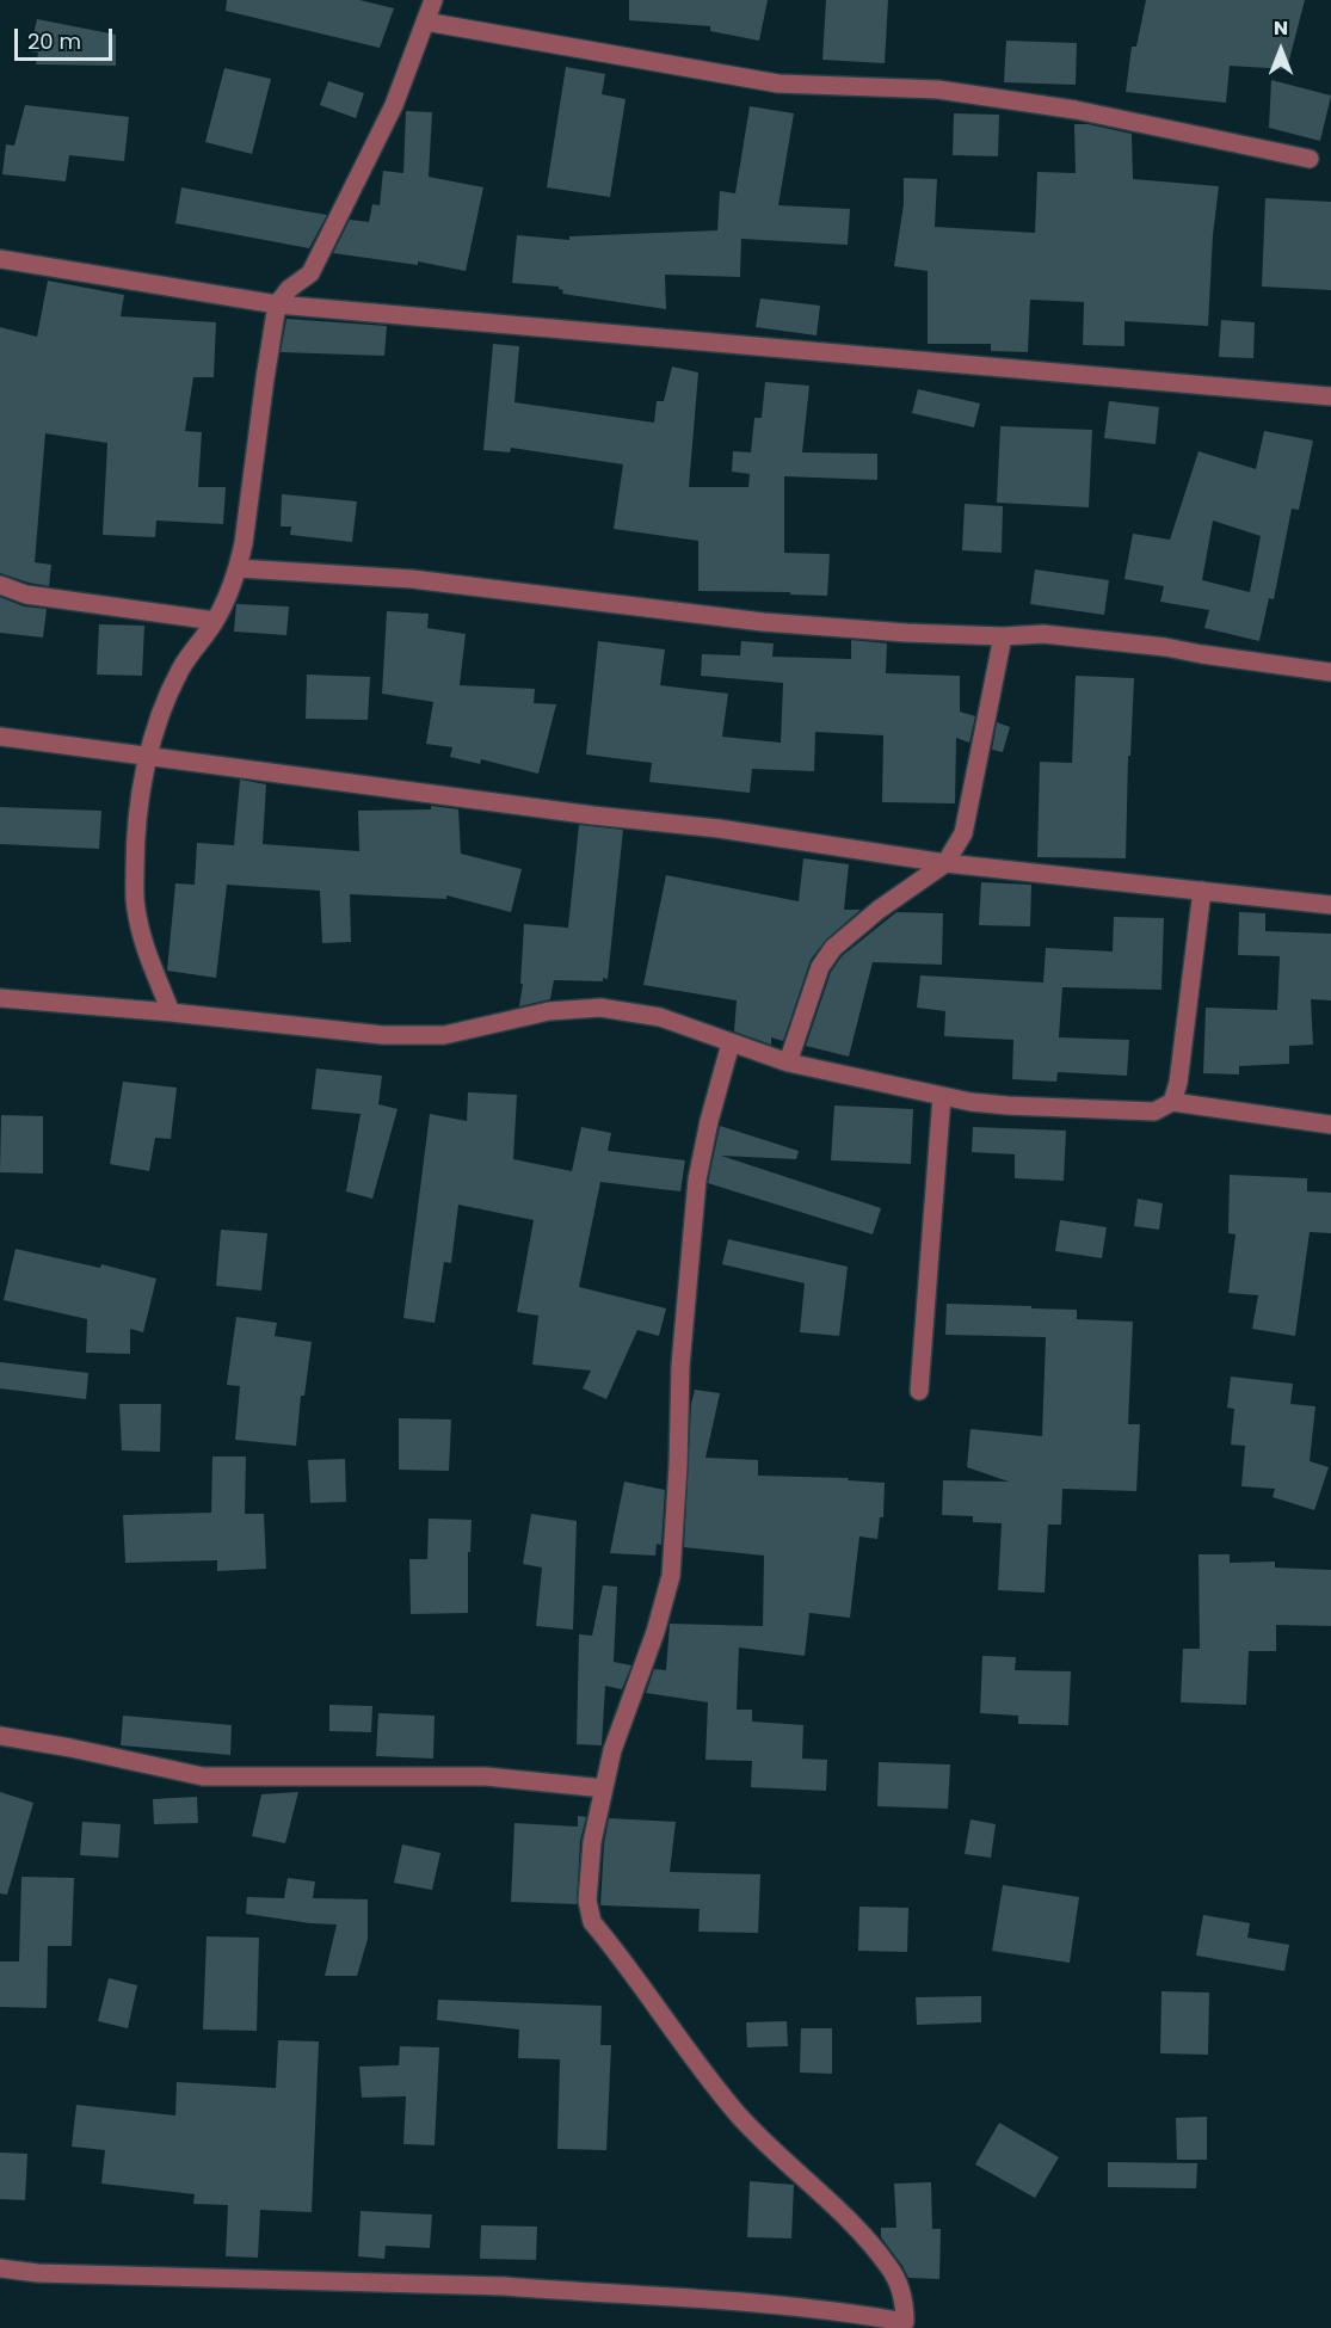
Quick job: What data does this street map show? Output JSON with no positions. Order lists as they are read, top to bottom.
{
  "scale_bar": "20 m",
  "north": "top"
}
